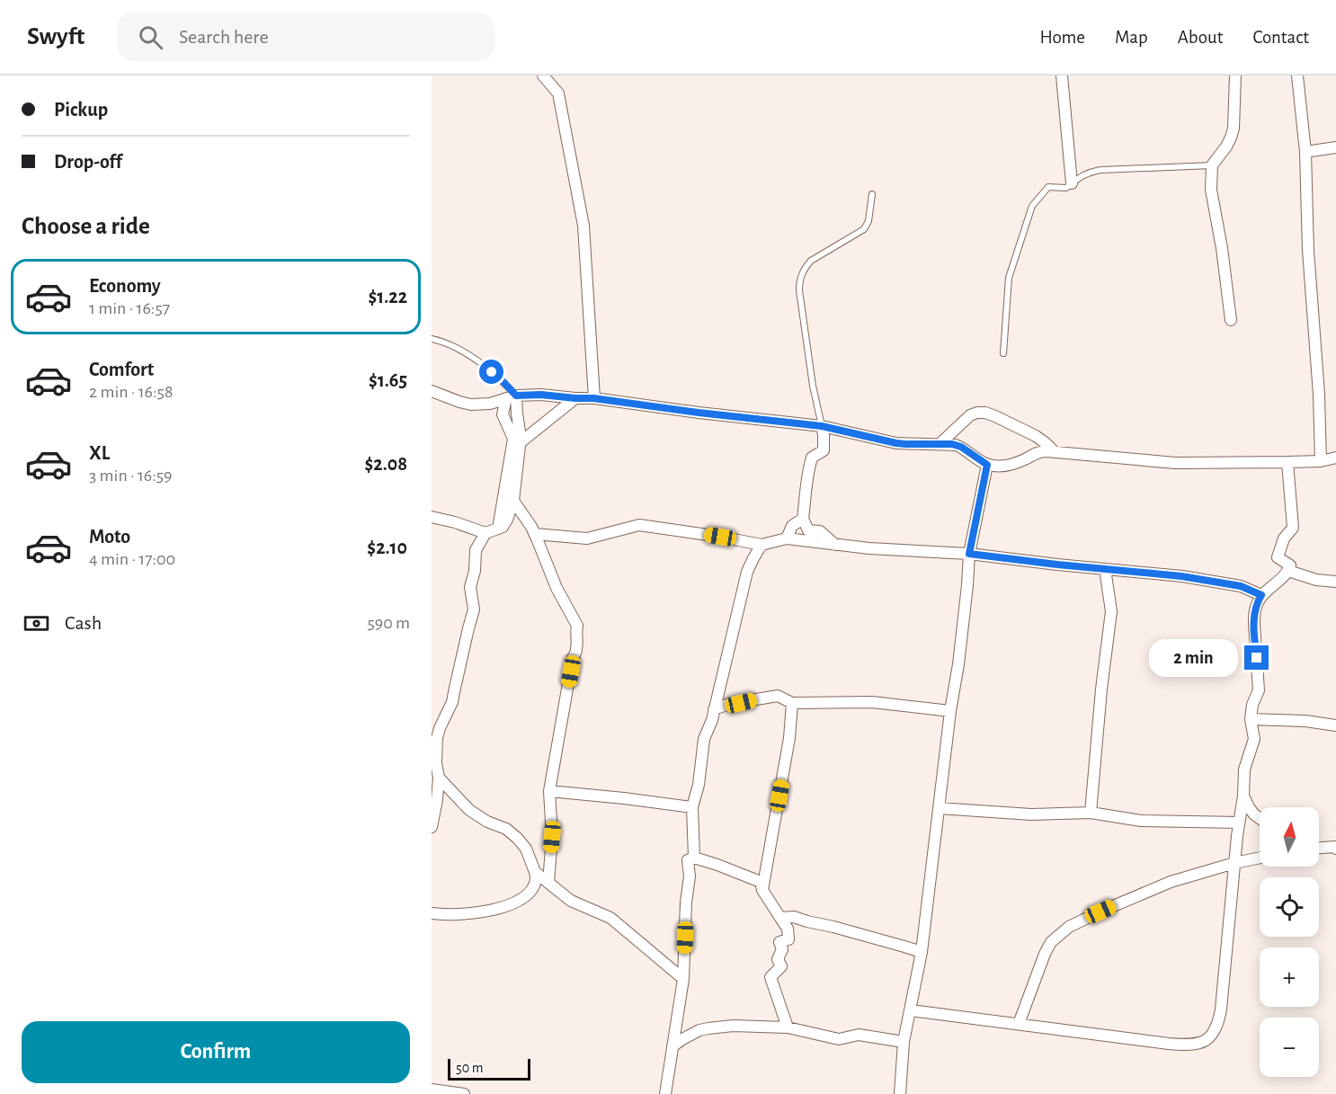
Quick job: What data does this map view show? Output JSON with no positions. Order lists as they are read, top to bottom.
{
  "scale_bar": "50 m",
  "north": "top",
  "page": {
    "header": "Swyft",
    "search": "Search here",
    "nav": [
      "Home",
      "Map",
      "About",
      "Contact"
    ],
    "banner": ["Pickup", "Drop-off"],
    "heading": "Choose a ride",
    "list": [
      {
        "name": "Economy",
        "note": "1 min · 16:57",
        "value": "$1.22"
      },
      {
        "name": "Comfort",
        "note": "2 min · 16:58",
        "value": "$1.65"
      },
      {
        "name": "XL",
        "note": "3 min · 16:59",
        "value": "$2.08"
      },
      {
        "name": "Moto",
        "note": "4 min · 17:00",
        "value": "$2.10"
      }
    ],
    "pay": ["Cash", "590 m"],
    "bubble": "2 min",
    "map_buttons": ["+", "−"],
    "buttons": "Confirm",
    "scale": "50 m"
  }
}
